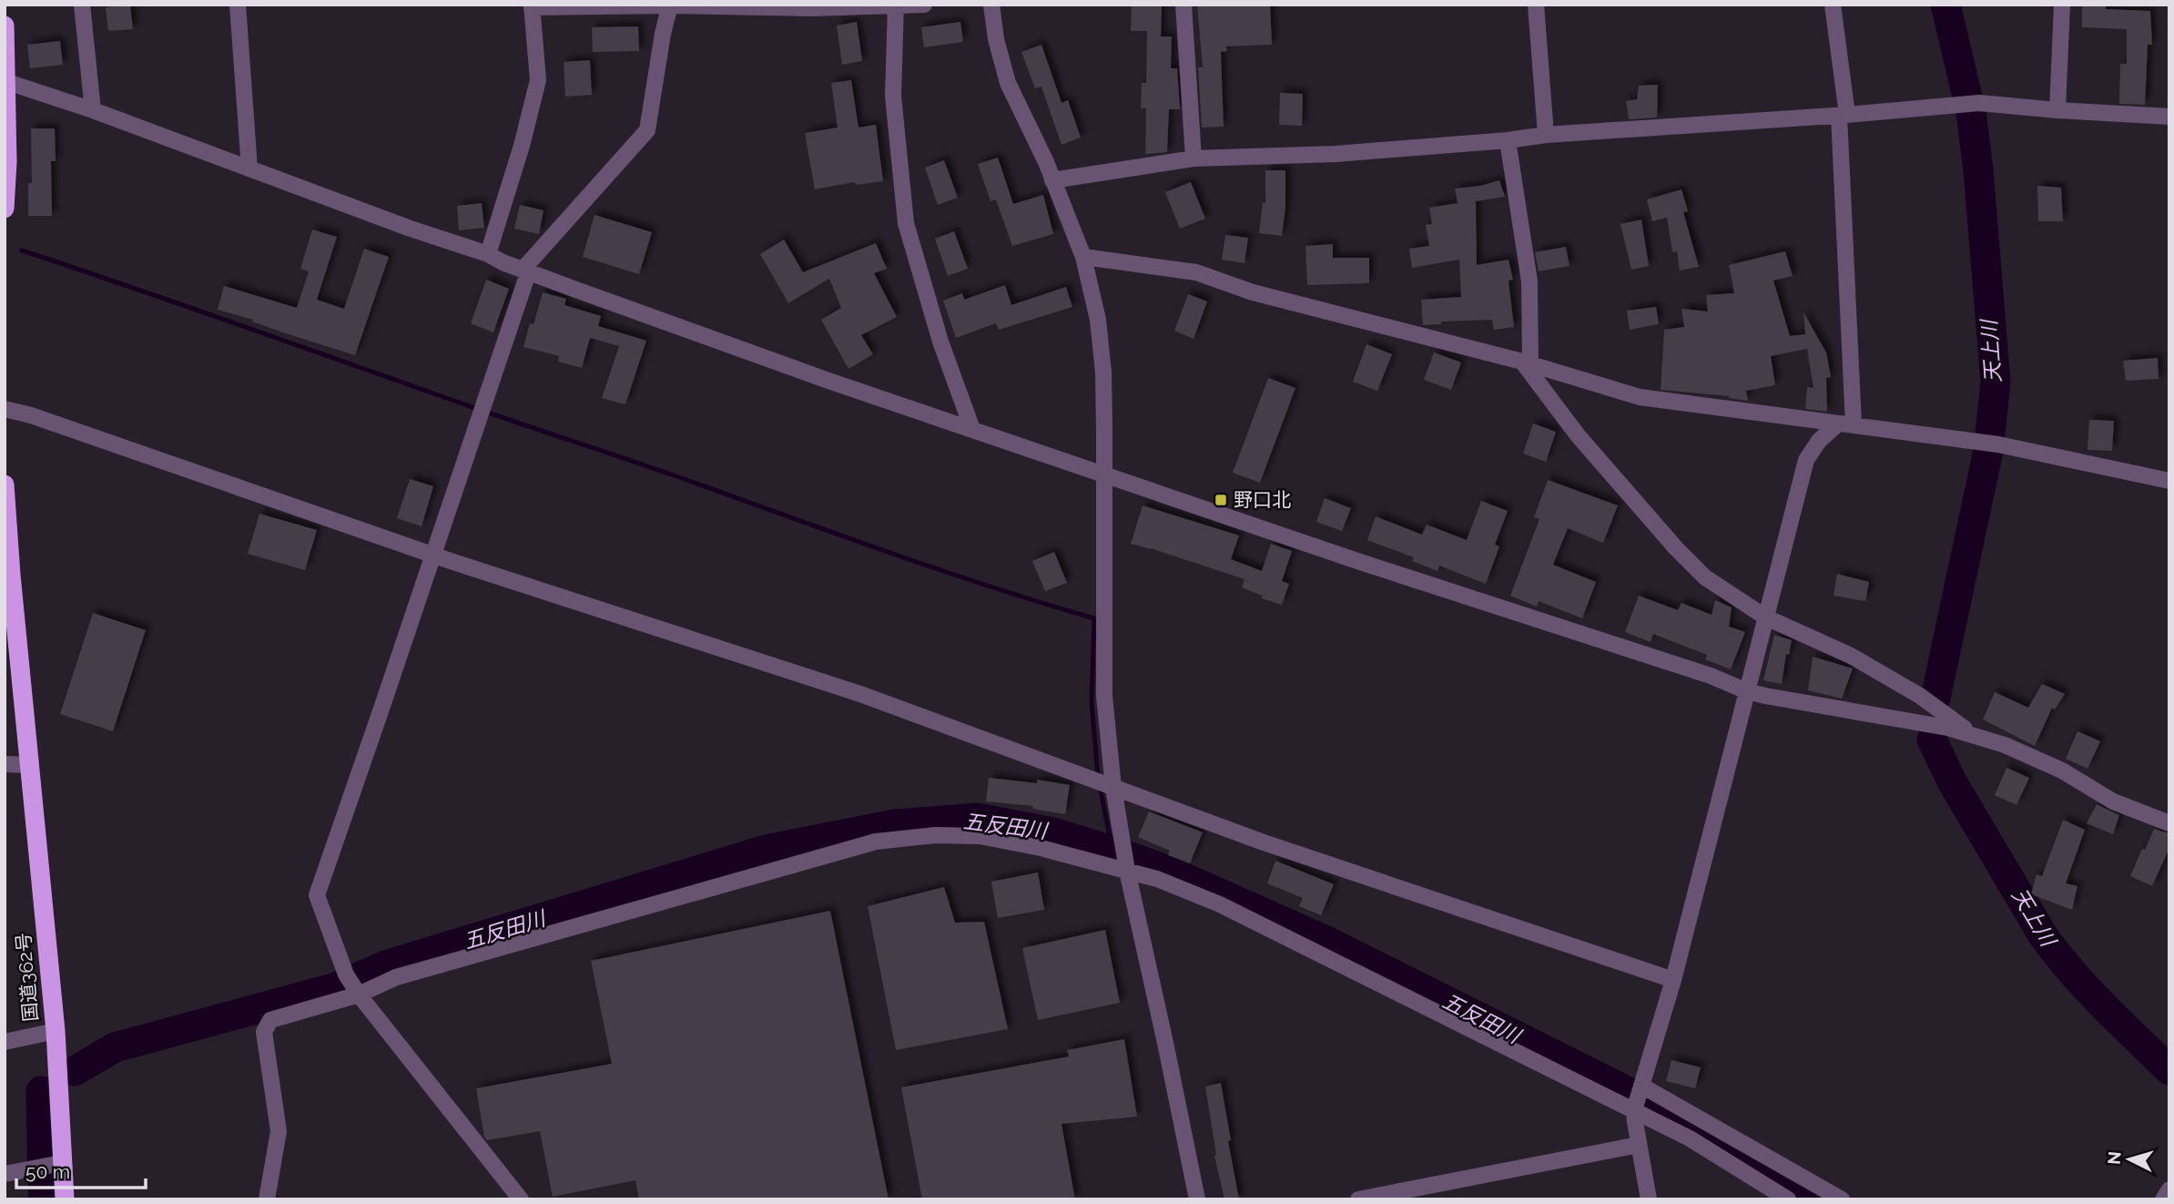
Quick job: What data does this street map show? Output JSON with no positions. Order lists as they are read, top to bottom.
{
  "streets": {
    "highway": ["国道362号"]
  },
  "water": ["天上川", "五反田川"],
  "places": {
    "transit": ["野口北"]
  },
  "scale_bar": "50 m",
  "north": "left"
}
